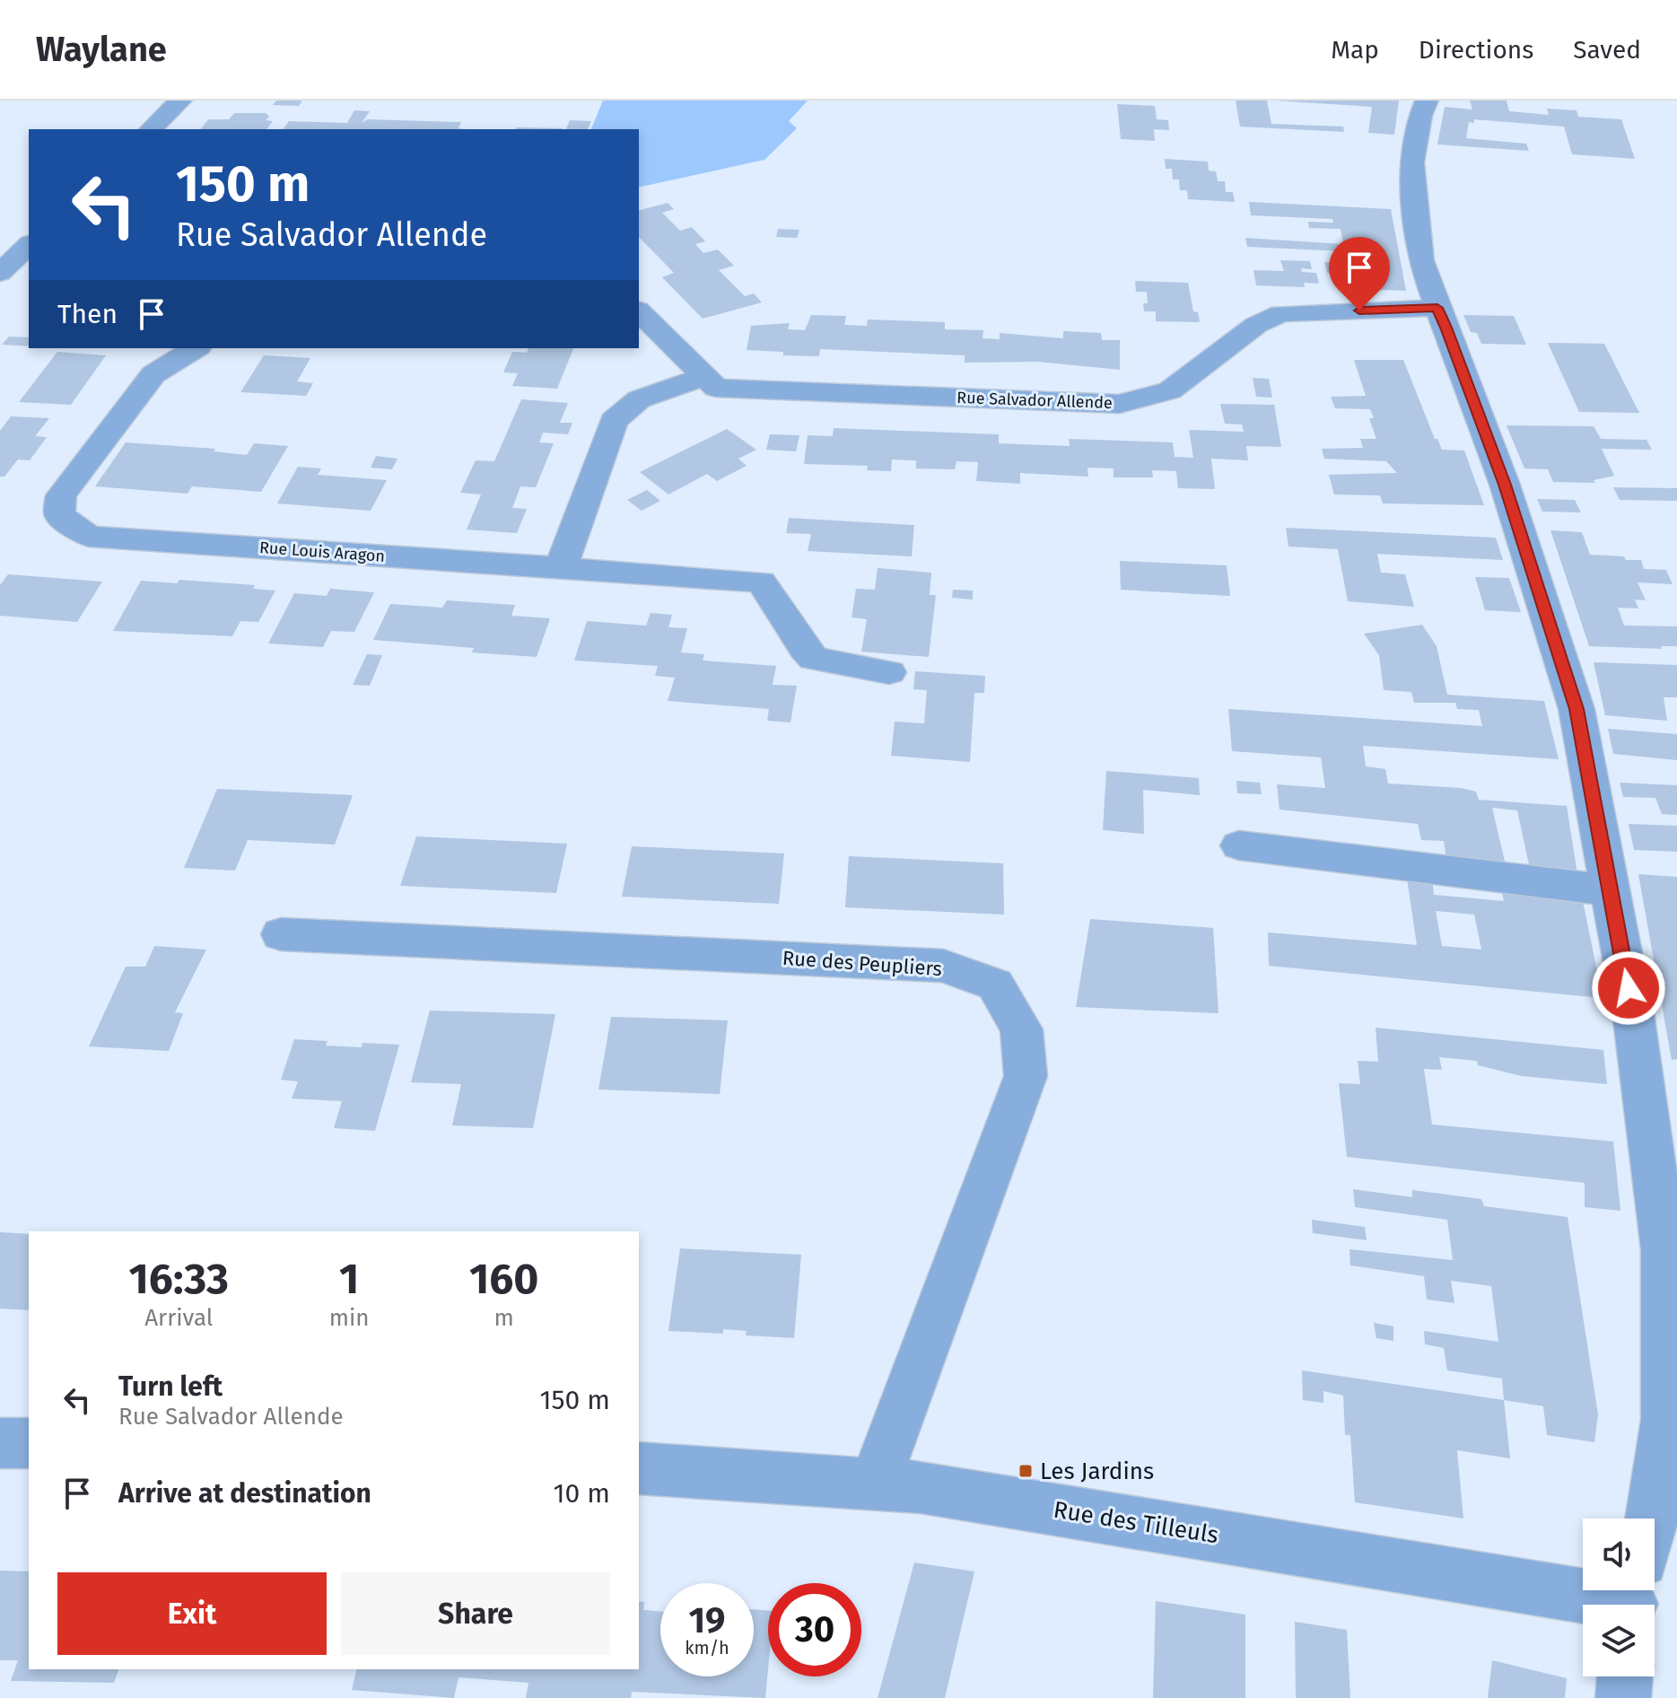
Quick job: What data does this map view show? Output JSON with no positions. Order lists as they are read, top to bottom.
{
  "streets": {
    "street": [
      "Rue Salvador Allende",
      "Rue Louis Aragon",
      "Rue des Peupliers",
      "Rue des Tilleuls"
    ]
  },
  "crossings": [
    ["Rue des Peupliers", "Rue des Tilleuls"]
  ],
  "places": {
    "transit": ["Les Jardins"]
  },
  "page": {
    "header": "Waylane",
    "nav": ["Map", "Directions", "Saved"],
    "turn": ["150 m", "Rue Salvador Allende"],
    "then": "Then",
    "eta": [
      "16:33",
      "Arrival",
      "1",
      "min",
      "160",
      "m"
    ],
    "list": [
      {
        "name": "Turn left",
        "note": "Rue Salvador Allende",
        "value": "150 m"
      },
      {
        "name": "Arrive at destination",
        "value": "10 m"
      }
    ],
    "buttons": ["Exit", "Share"],
    "speed": "19 km/h",
    "limit": "30"
  }
}
